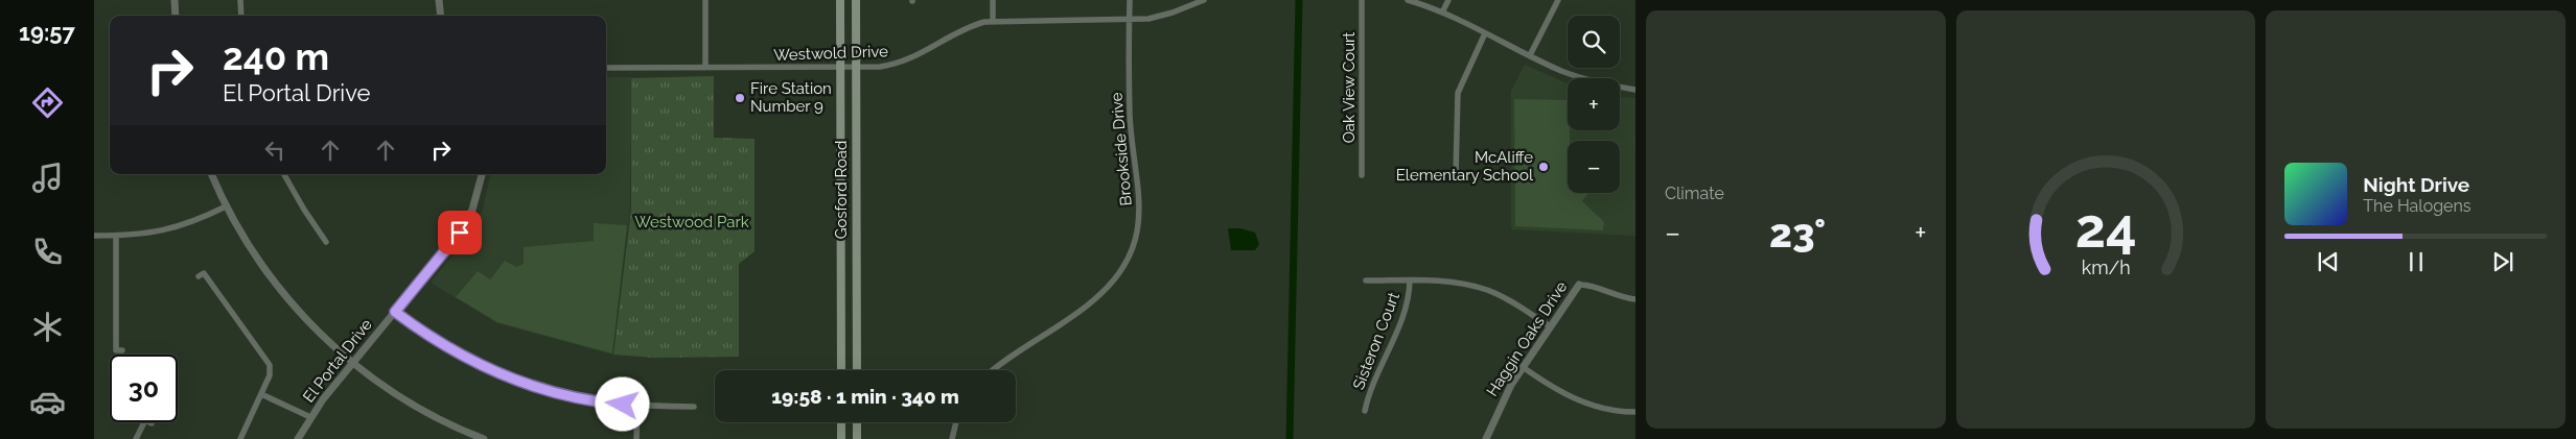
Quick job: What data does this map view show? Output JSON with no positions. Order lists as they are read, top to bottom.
{
  "streets": {
    "main road": ["Gosford Road"],
    "street": [
      "Westwold Drive",
      "Oak View Court",
      "Brookside Drive",
      "Haggin Oaks Drive",
      "Sisteron Court",
      "El Portal Drive"
    ]
  },
  "crossings": [
    ["Westwold Drive", "Brookside Drive"],
    ["Westwold Drive", "Gosford Road"]
  ],
  "parks": ["Westwood Park"],
  "places": ["Fire Station Number 9", "McAliffe Elementary School"],
  "page": {
    "tabs": "19:57",
    "tile": "Climate",
    "map_buttons": ["+", "−"],
    "turn": ["240 m", "El Portal Drive"],
    "song": ["Night Drive", "The Halogens"],
    "heat": ["−", "23°", "+"],
    "limit": "30",
    "trip": "19:58 · 1 min · 340 m",
    "gauge": ["24", "km/h"]
  }
}
